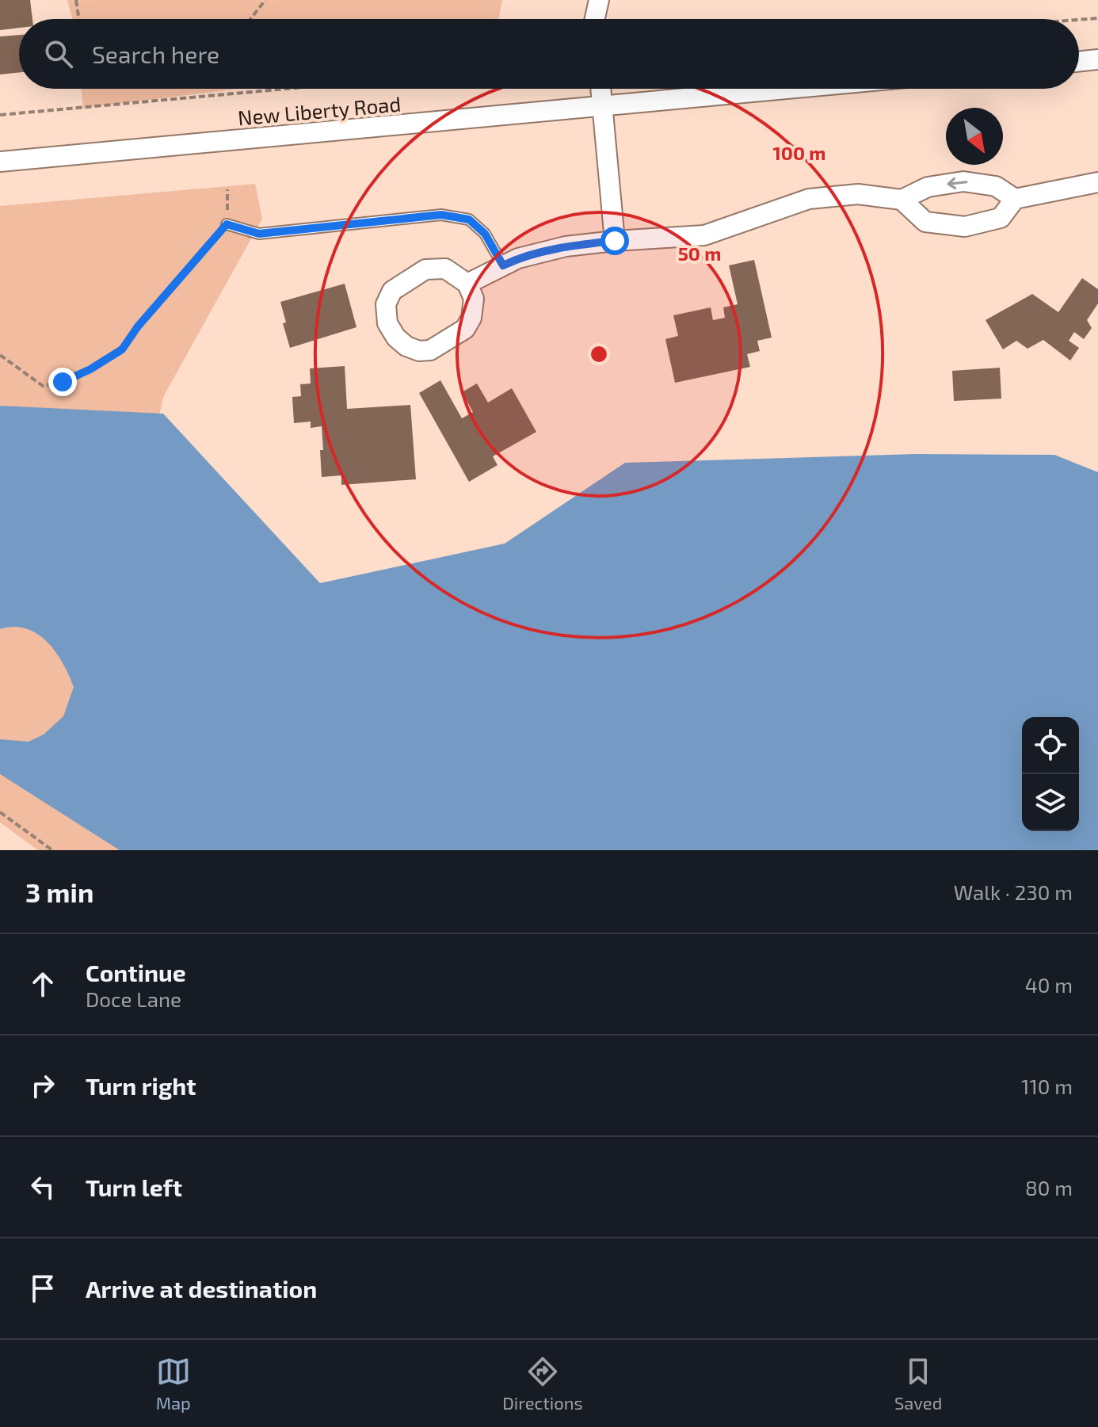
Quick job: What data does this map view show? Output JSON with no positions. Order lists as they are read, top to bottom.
{
  "streets": {
    "street": ["New Liberty Road"]
  },
  "north": "bottom right",
  "page": {
    "search": "Search here",
    "heading": ["3 min", "Walk · 230 m"],
    "list": [
      ["Continue", "Doce Lane", "40 m"],
      ["Turn right", "110 m"],
      ["Turn left", "80 m"],
      "Arrive at destination"
    ],
    "nav": ["Map", "Directions", "Saved"]
  },
  "rings": ["100 m", "50 m"]
}
